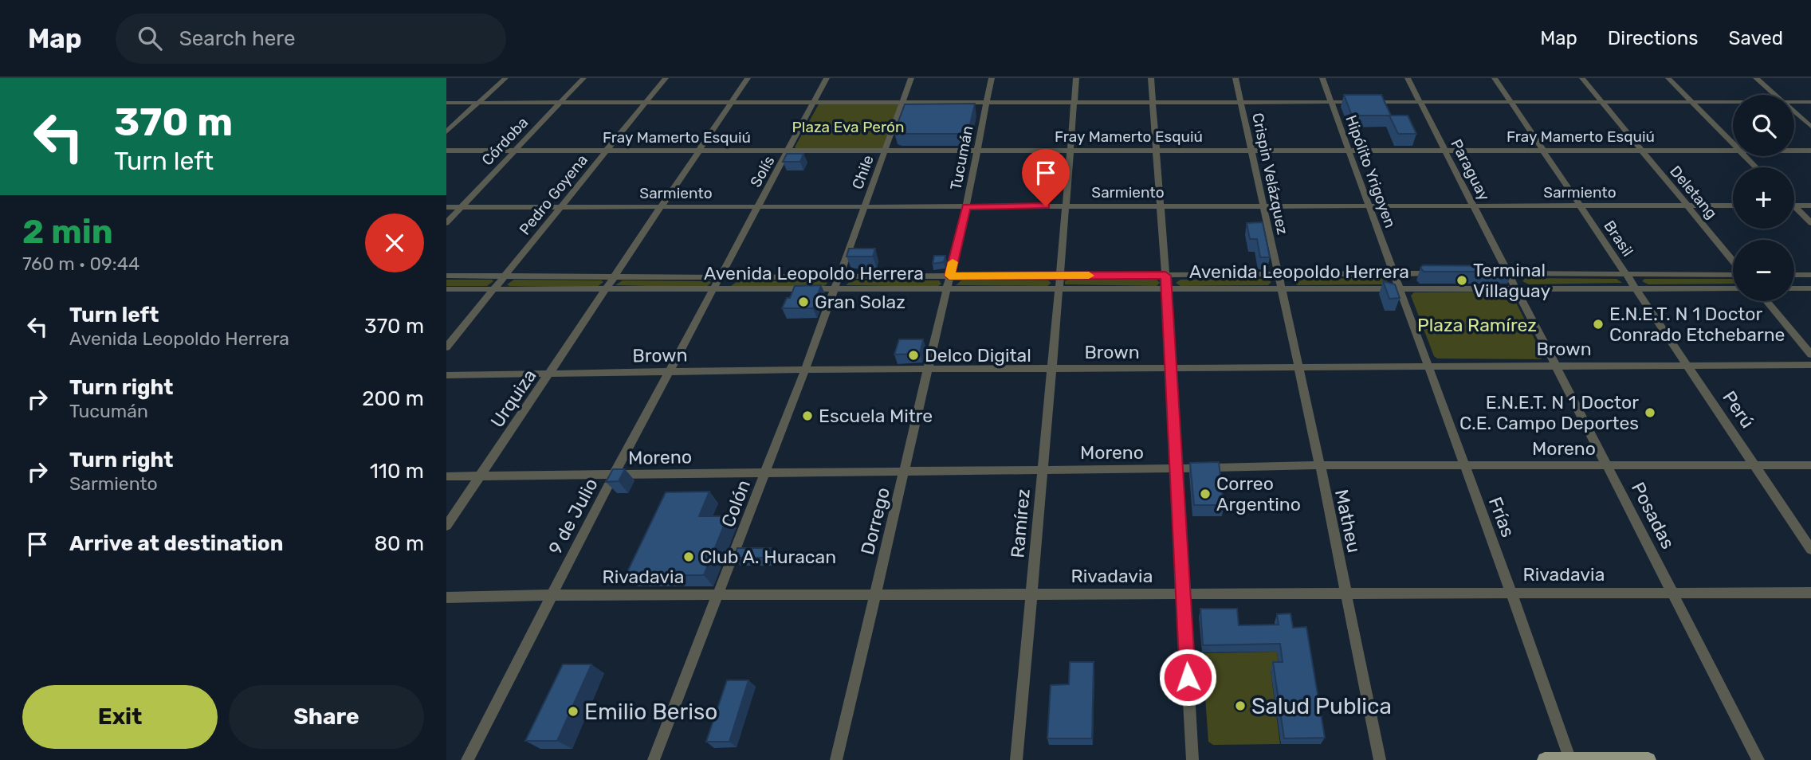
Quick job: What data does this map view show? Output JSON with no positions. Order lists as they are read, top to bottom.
{
  "streets": {
    "street": [
      "Fray Mamerto Esquiú",
      "Córdoba",
      "Tucumán",
      "Paraguay",
      "Solís",
      "Hipólito Yrigoyen",
      "Chile",
      "Crispin Velázquez",
      "Sarmiento",
      "Deletang",
      "Pedro Goyena",
      "Brasil",
      "Avenida Leopoldo Herrera",
      "Brown",
      "Urquiza",
      "Perú",
      "Moreno",
      "Colón",
      "Posadas",
      "9 de Julio",
      "Frías",
      "Dorrego",
      "Matheu",
      "Ramírez",
      "Rivadavia"
    ]
  },
  "crossings": [
    ["Fray Mamerto Esquiú", "Córdoba"],
    ["Fray Mamerto Esquiú", "Tucumán"],
    ["Fray Mamerto Esquiú", "Paraguay"],
    ["Fray Mamerto Esquiú", "Solís"],
    ["Fray Mamerto Esquiú", "Hipólito Yrigoyen"],
    ["Fray Mamerto Esquiú", "Chile"],
    ["Fray Mamerto Esquiú", "Crispin Velázquez"],
    ["Fray Mamerto Esquiú", "Deletang"],
    ["Fray Mamerto Esquiú", "Pedro Goyena"],
    ["Fray Mamerto Esquiú", "Brasil"],
    ["Fray Mamerto Esquiú", "Urquiza"],
    ["Fray Mamerto Esquiú", "Ramírez"],
    ["Córdoba", "Sarmiento"],
    ["Tucumán", "Sarmiento"],
    ["Tucumán", "Avenida Leopoldo Herrera"],
    ["Tucumán", "Dorrego"],
    ["Paraguay", "Sarmiento"],
    ["Solís", "Sarmiento"],
    ["Solís", "Avenida Leopoldo Herrera"],
    ["Solís", "9 de Julio"],
    ["Hipólito Yrigoyen", "Sarmiento"],
    ["Hipólito Yrigoyen", "Avenida Leopoldo Herrera"],
    ["Chile", "Sarmiento"],
    ["Chile", "Avenida Leopoldo Herrera"],
    ["Chile", "Colón"],
    ["Crispin Velázquez", "Sarmiento"],
    ["Crispin Velázquez", "Avenida Leopoldo Herrera"],
    ["Crispin Velázquez", "Matheu"],
    ["Sarmiento", "Deletang"],
    ["Sarmiento", "Pedro Goyena"],
    ["Sarmiento", "Brasil"],
    ["Sarmiento", "Urquiza"],
    ["Sarmiento", "Ramírez"],
    ["Pedro Goyena", "Avenida Leopoldo Herrera"],
    ["Avenida Leopoldo Herrera", "Urquiza"],
    ["Avenida Leopoldo Herrera", "Perú"],
    ["Avenida Leopoldo Herrera", "Colón"],
    ["Avenida Leopoldo Herrera", "Posadas"],
    ["Avenida Leopoldo Herrera", "9 de Julio"],
    ["Avenida Leopoldo Herrera", "Frías"],
    ["Avenida Leopoldo Herrera", "Dorrego"],
    ["Avenida Leopoldo Herrera", "Matheu"],
    ["Avenida Leopoldo Herrera", "Ramírez"],
    ["Brown", "Urquiza"],
    ["Brown", "Perú"],
    ["Brown", "Colón"],
    ["Brown", "Posadas"],
    ["Brown", "9 de Julio"],
    ["Brown", "Frías"],
    ["Brown", "Dorrego"],
    ["Brown", "Matheu"],
    ["Brown", "Ramírez"],
    ["Urquiza", "Moreno"],
    ["Perú", "Moreno"],
    ["Moreno", "Colón"],
    ["Moreno", "Posadas"],
    ["Moreno", "9 de Julio"],
    ["Moreno", "Frías"],
    ["Moreno", "Dorrego"],
    ["Moreno", "Matheu"],
    ["Moreno", "Ramírez"],
    ["Colón", "Rivadavia"],
    ["Posadas", "Rivadavia"],
    ["9 de Julio", "Rivadavia"],
    ["Frías", "Rivadavia"],
    ["Dorrego", "Rivadavia"],
    ["Matheu", "Rivadavia"],
    ["Ramírez", "Rivadavia"]
  ],
  "parks": ["Plaza Eva Perón", "Plaza Ramírez"],
  "places": [
    "Terminal Villaguay",
    "Gran Solaz",
    "E.N.E.T. N 1 Doctor Conrado Etchebarne",
    "Delco Digital",
    "E.N.E.T. N 1 Doctor C.E. Campo Deportes",
    "Escuela Mitre",
    "Correo Argentino",
    "Club A. Huracan",
    "Salud Publica",
    "Emilio Beriso"
  ],
  "page": {
    "header": "Map",
    "search": "Search here",
    "nav": ["Map", "Directions", "Saved"],
    "turn": ["370 m", "Turn left"],
    "map_buttons": ["+", "−"],
    "heading": ["2 min", "760 m · 09:44"],
    "list": [
      {
        "name": "Turn left",
        "note": "Avenida Leopoldo Herrera",
        "value": "370 m"
      },
      {
        "name": "Turn right",
        "note": "Tucumán",
        "value": "200 m"
      },
      {
        "name": "Turn right",
        "note": "Sarmiento",
        "value": "110 m"
      },
      {
        "name": "Arrive at destination",
        "value": "80 m"
      }
    ],
    "buttons": ["Exit", "Share"]
  }
}
